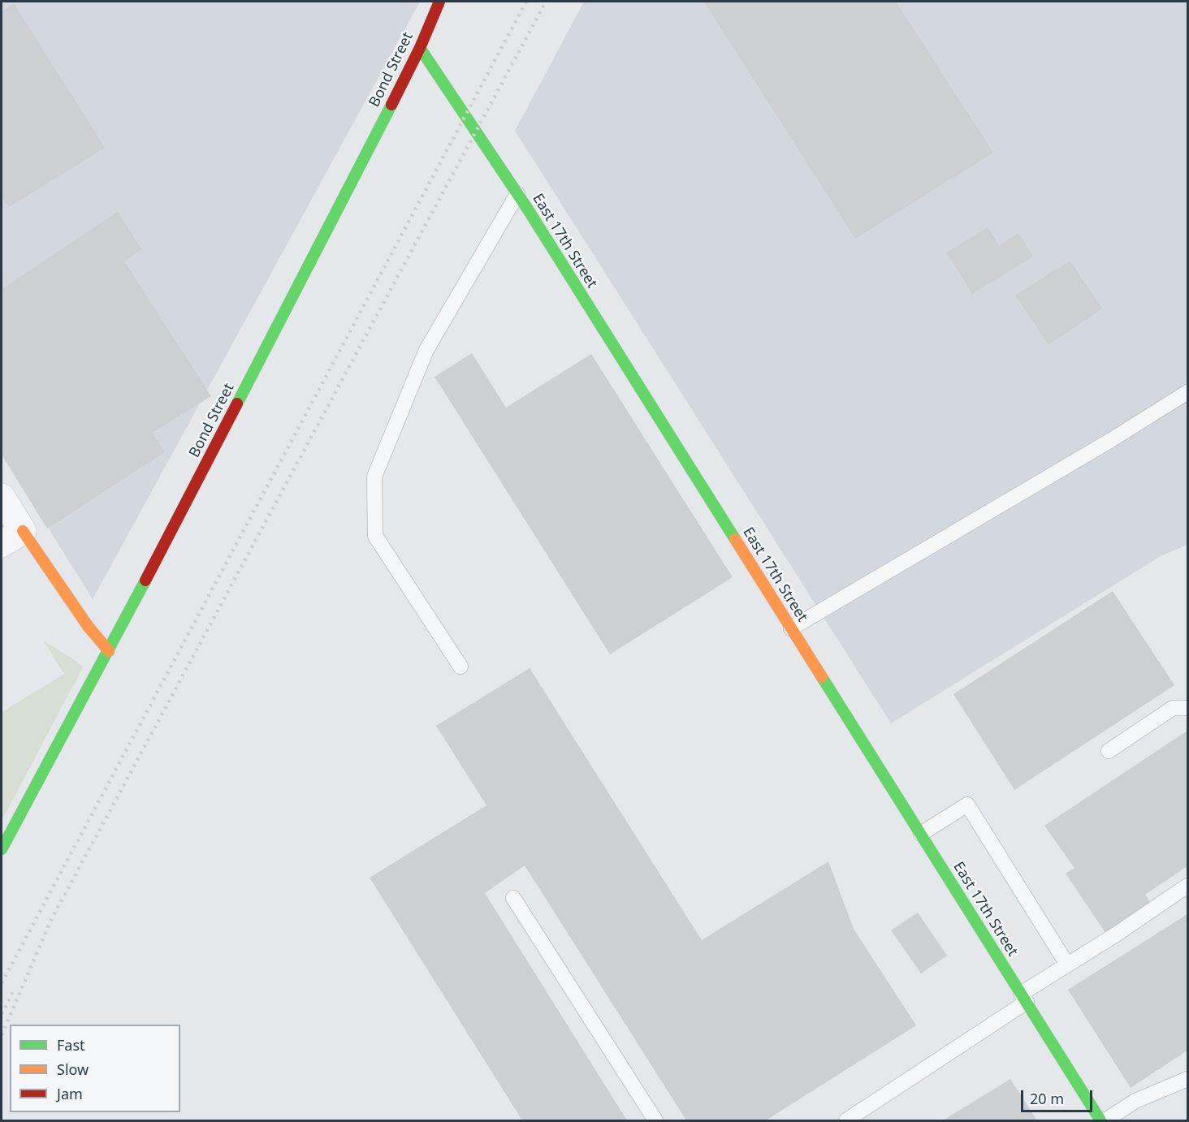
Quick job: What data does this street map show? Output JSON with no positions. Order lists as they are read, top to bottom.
{
  "streets": {
    "street": ["Bond Street", "East 17th Street"]
  },
  "crossings": [
    ["Bond Street", "East 17th Street"]
  ],
  "legend": ["Fast", "Slow", "Jam"],
  "scale_bar": "20 m"
}
